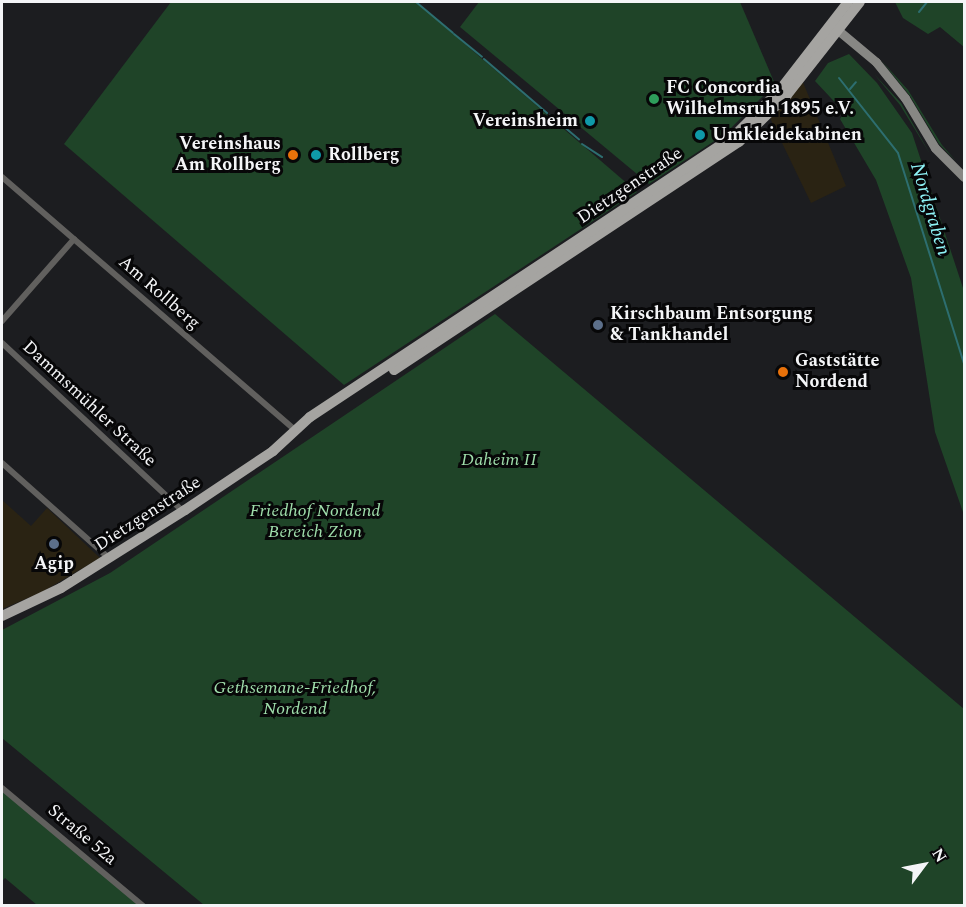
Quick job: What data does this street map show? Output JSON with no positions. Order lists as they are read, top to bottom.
{
  "streets": {
    "main road": ["Dietzgenstraße"],
    "street": ["Am Rollberg", "Dammsmühler Straße", "Straße 52a"]
  },
  "crossings": [
    ["Dietzgenstraße", "Am Rollberg"],
    ["Dietzgenstraße", "Dammsmühler Straße"]
  ],
  "water": ["Nordgraben"],
  "parks": ["Daheim II", "Friedhof Nordend Bereich Zion", "Gethsemane-Friedhof, Nordend"],
  "places": [
    "FC Concordia Wilhelmsruh 1895 e.V.",
    "Vereinsheim",
    "Umkleidekabinen",
    "Vereinshaus Am Rollberg",
    "Rollberg",
    "Kirschbaum Entsorgung & Tankhandel",
    "Gaststätte Nordend",
    "Agip"
  ],
  "north": "top right"
}
